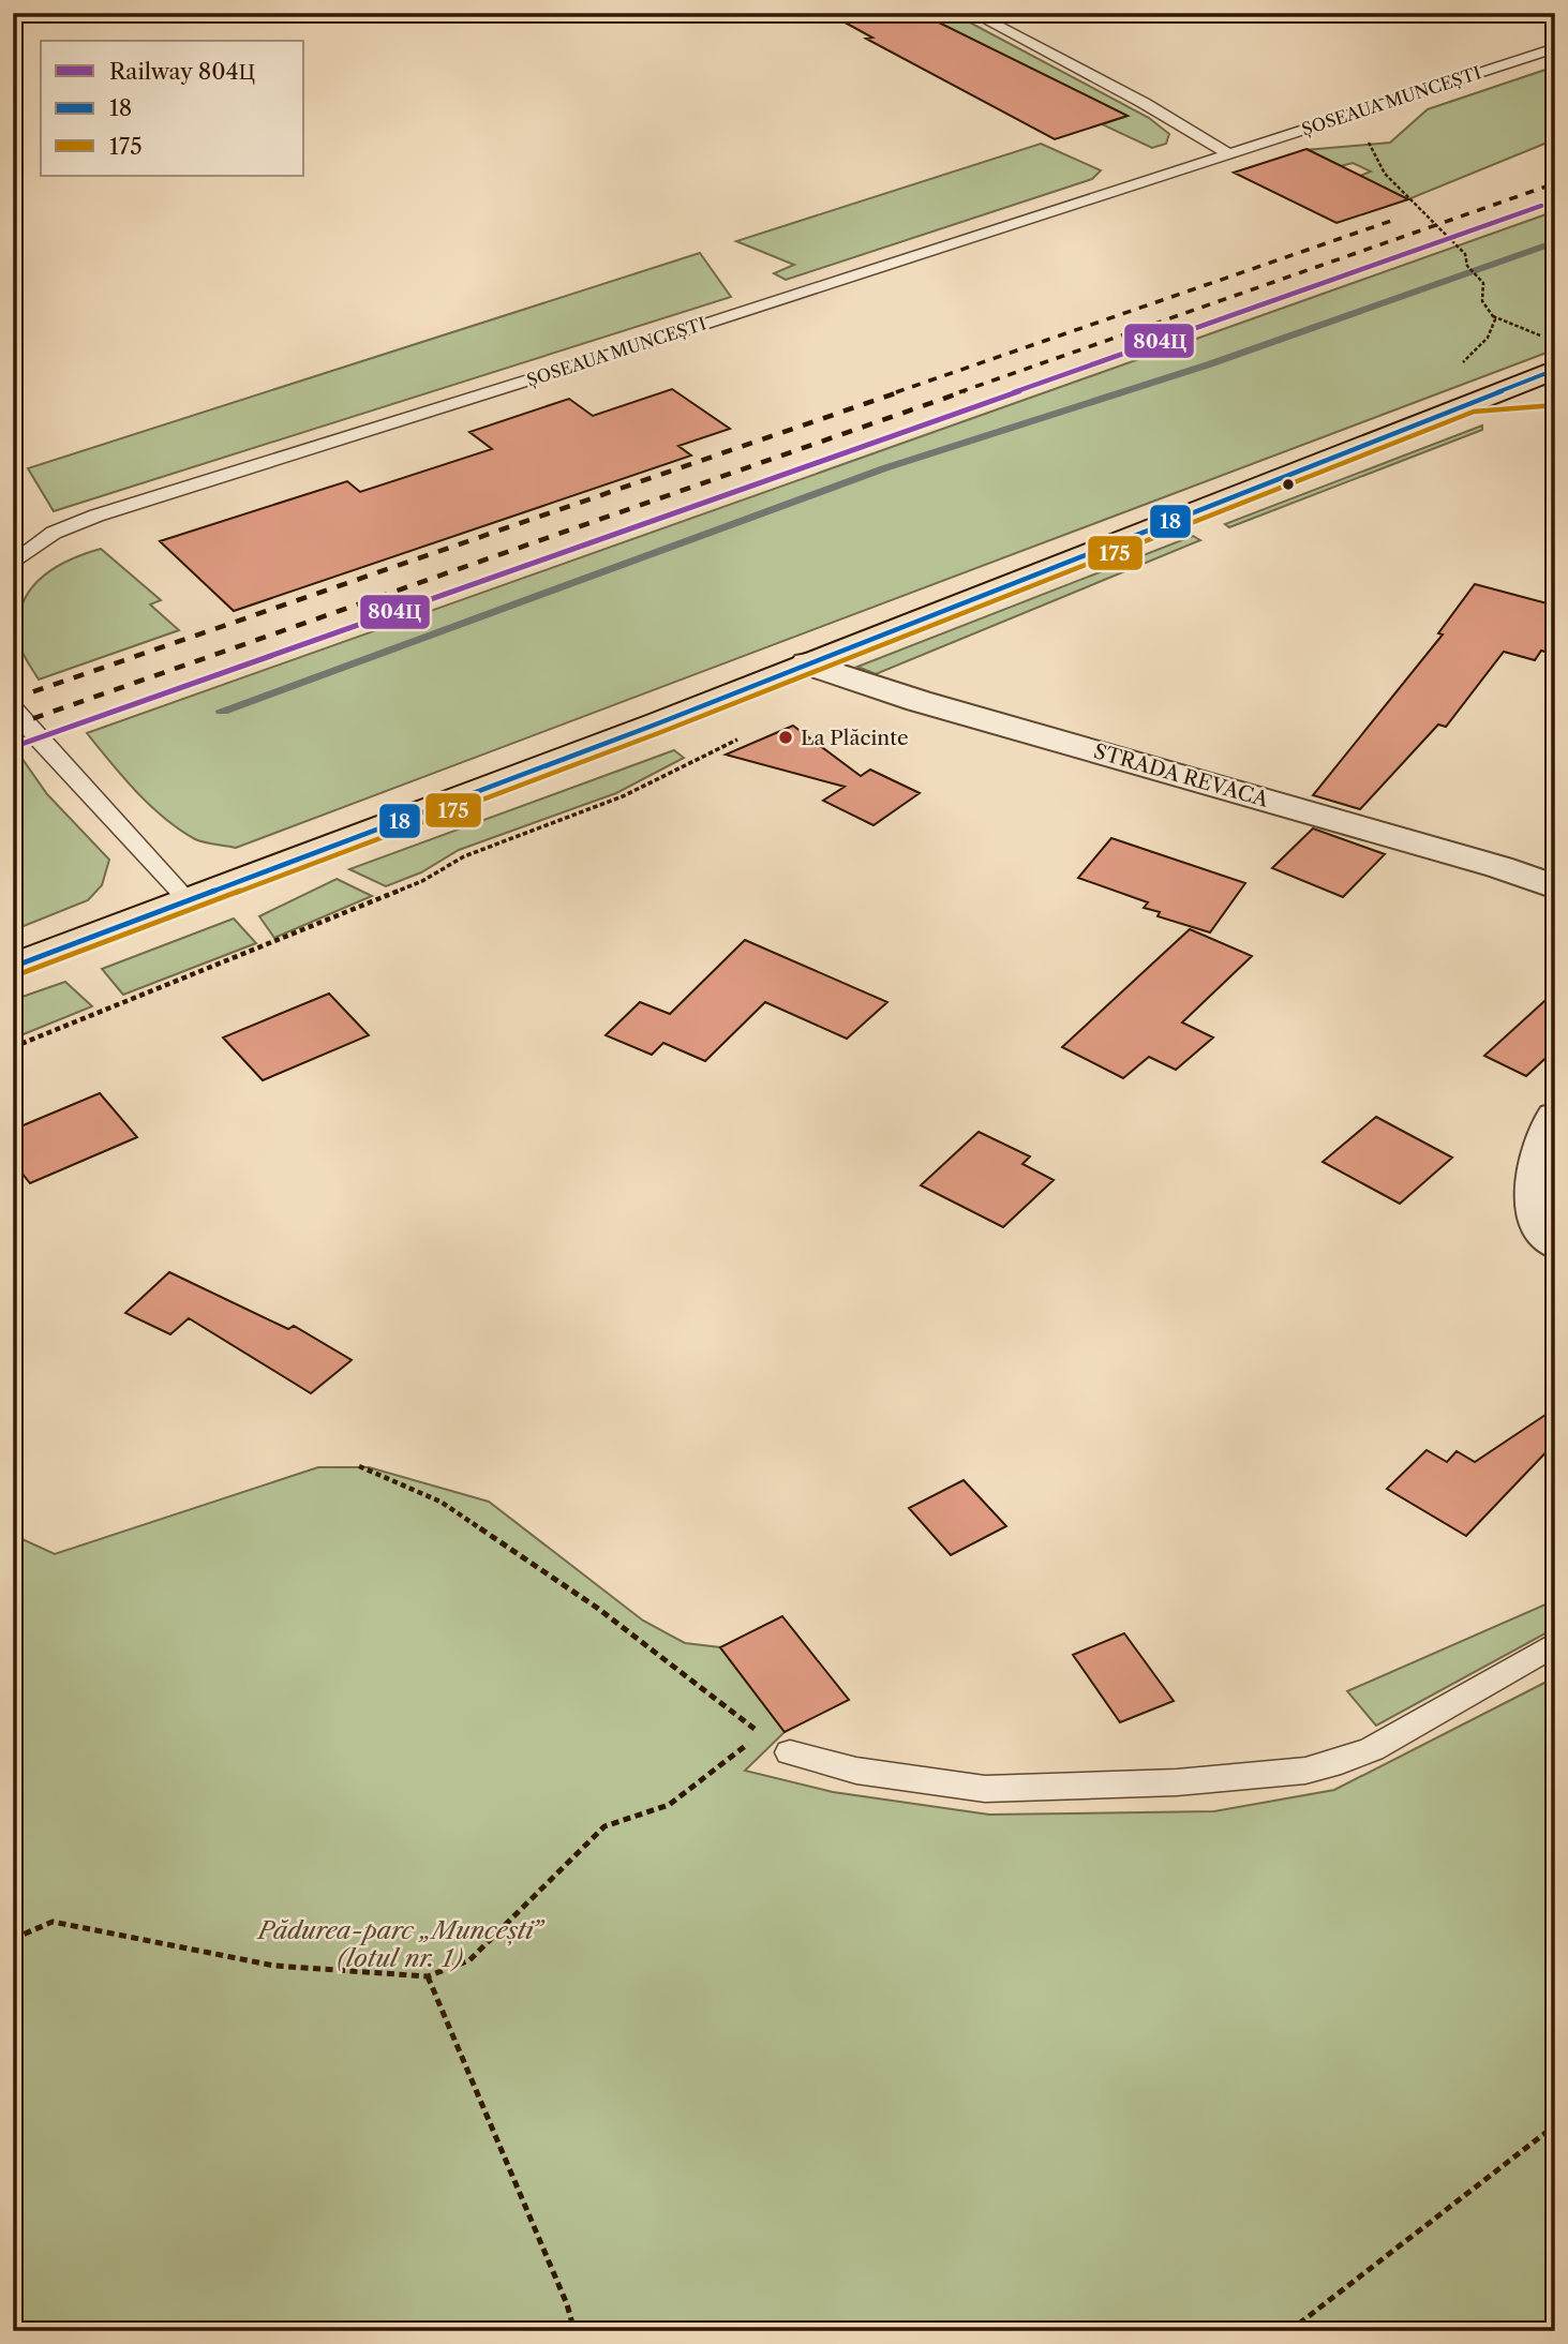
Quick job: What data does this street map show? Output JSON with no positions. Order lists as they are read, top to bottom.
{
  "streets": {
    "street": ["STRADA REVACA"],
    "lane": ["ȘOSEAUA MUNCEȘTI"]
  },
  "parks": ["Pădurea-parc „Muncești” (lotul nr. 1)"],
  "places": ["La Plăcinte"],
  "lines": ["rail line 804Ц", "transit line 18", "transit line 175"],
  "legend": ["Railway 804Ц", "18", "175"]
}
